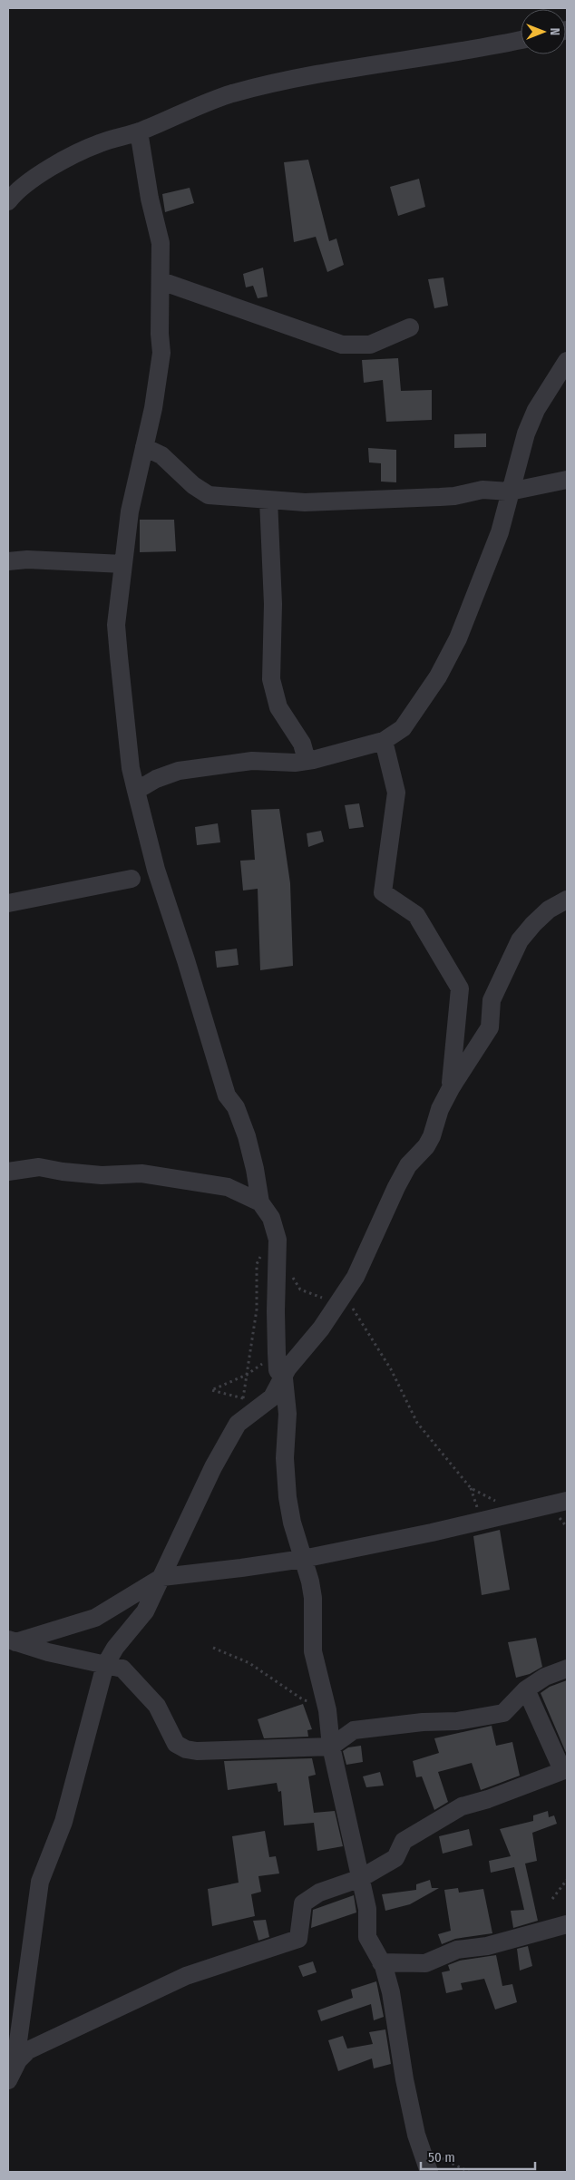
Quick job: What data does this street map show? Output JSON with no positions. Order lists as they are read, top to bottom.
{
  "scale_bar": "50 m",
  "north": "right"
}
